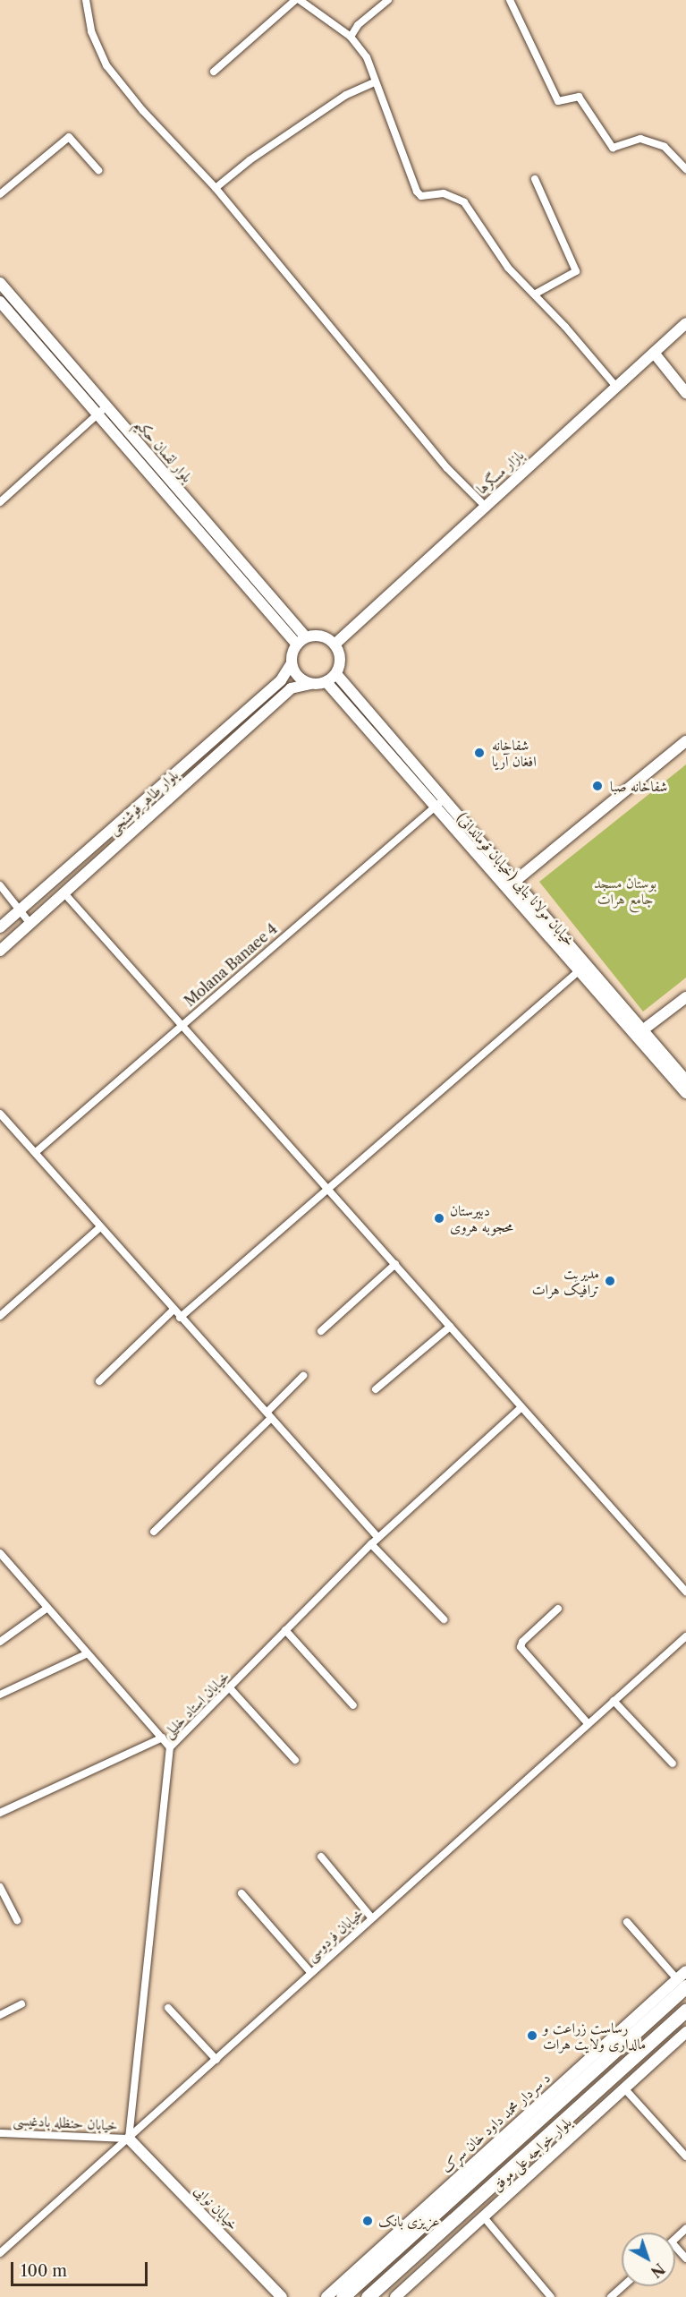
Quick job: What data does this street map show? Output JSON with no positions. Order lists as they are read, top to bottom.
{
  "streets": {
    "highway": ["د سردار محمد داود خان سړک"],
    "street": [
      "بلوار لقمان حکیم",
      "بازار مسگرها",
      "بلوار طاهر فوشنجی",
      "خیابان مولانا بنایی (خیابان قوماندانی)",
      "Molana Banaee 4",
      "خیابان استاد خلیلی",
      "خیابان فردوسی",
      "خیابان حنظله بادغیسی",
      "بلوار خواجه علی موفق",
      "خیابان نوایی"
    ]
  },
  "crossings": [
    ["بلوار لقمان حکیم", "بازار مسگرها"],
    ["بلوار لقمان حکیم", "بلوار طاهر فوشنجی"],
    ["بلوار لقمان حکیم", "خیابان مولانا بنایی (خیابان قوماندانی)"],
    ["بازار مسگرها", "بلوار طاهر فوشنجی"],
    ["بازار مسگرها", "خیابان مولانا بنایی (خیابان قوماندانی)"],
    ["بلوار طاهر فوشنجی", "خیابان مولانا بنایی (خیابان قوماندانی)"],
    ["خیابان مولانا بنایی (خیابان قوماندانی)", "Molana Banaee 4"],
    ["خیابان استاد خلیلی", "خیابان فردوسی"],
    ["خیابان استاد خلیلی", "خیابان حنظله بادغیسی"],
    ["خیابان استاد خلیلی", "خیابان نوایی"],
    ["خیابان فردوسی", "خیابان حنظله بادغیسی"],
    ["خیابان فردوسی", "خیابان نوایی"],
    ["خیابان حنظله بادغیسی", "خیابان نوایی"]
  ],
  "parks": ["بوستان مسجد جامع هرات"],
  "places": [
    "شفاخانه افغان آریا",
    "شفاخانه صبا",
    "دبیرستان محجوبه هروی",
    "مدیریت ترافیک هرات",
    "رساست زراعت و مالداری ولایت هرات",
    "عزیزی بانک"
  ],
  "scale_bar": "100 m",
  "north": "bottom right"
}
